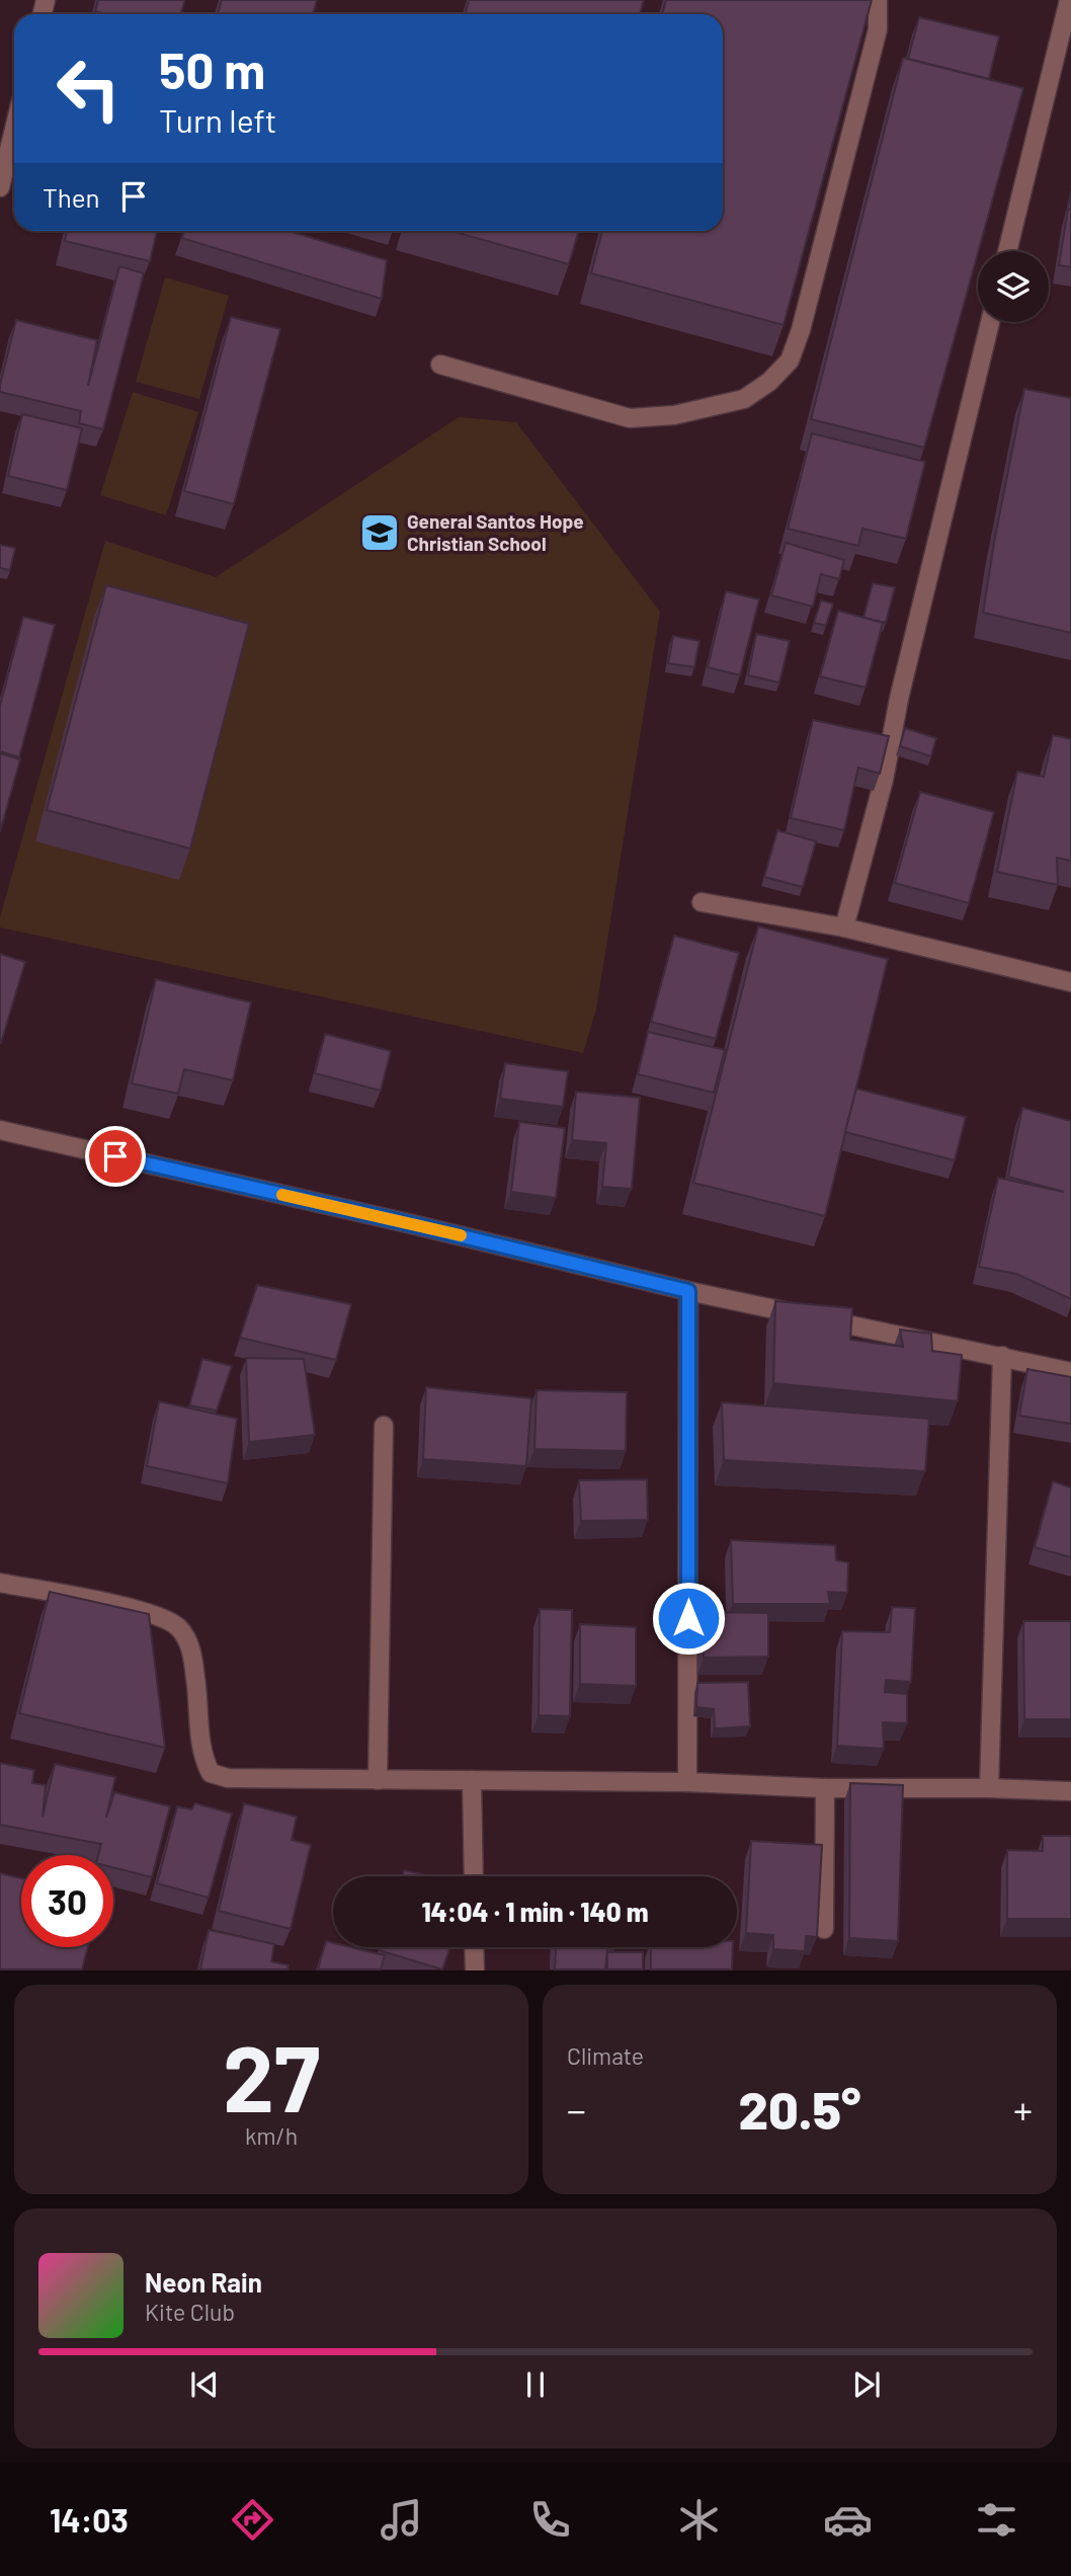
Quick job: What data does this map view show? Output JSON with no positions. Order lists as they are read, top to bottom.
{
  "places": {
    "school or university": ["General Santos Hope Christian School"]
  },
  "page": {
    "turn": ["50 m", "Turn left"],
    "then": "Then",
    "limit": "30",
    "trip": "14:04 · 1 min · 140 m",
    "tile": [
      ["27", "km/h"],
      "Climate"
    ],
    "heat": ["−", "20.5°", "+"],
    "song": ["Neon Rain", "Kite Club"],
    "tabs": "14:03"
  }
}
